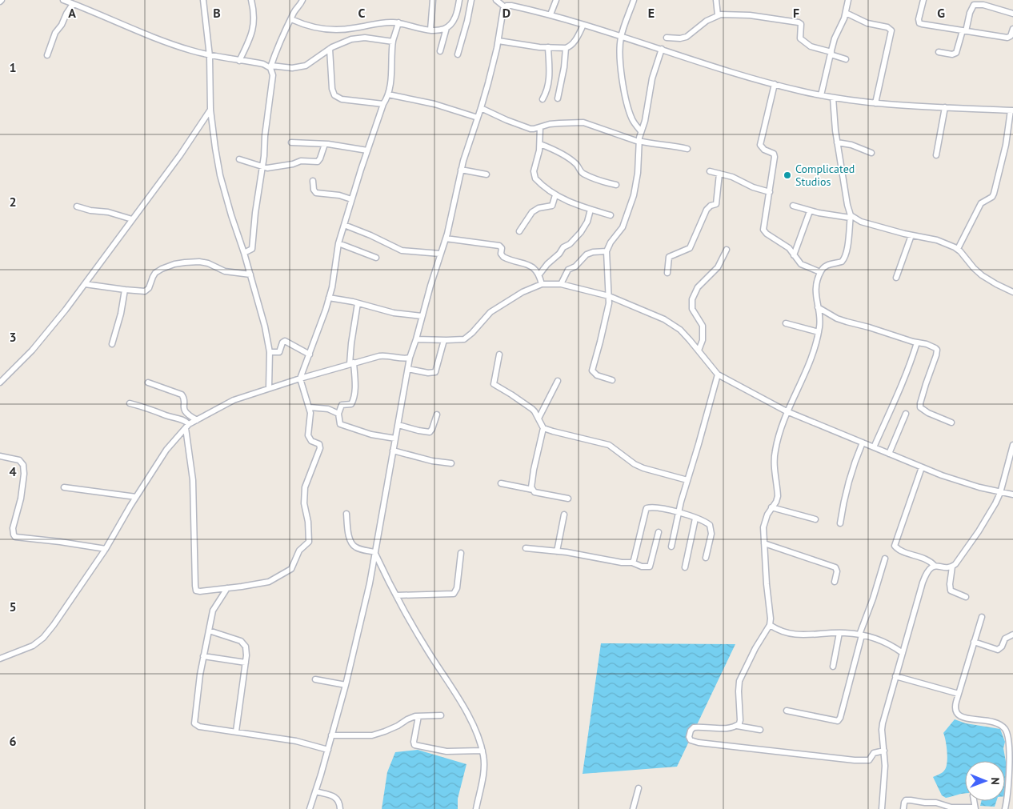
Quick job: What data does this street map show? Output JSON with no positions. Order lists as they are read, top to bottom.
{
  "places": ["Complicated Studios"],
  "north": "right",
  "grid": {
    "columns": [
      "A",
      "B",
      "C",
      "D",
      "E",
      "F",
      "G"
    ],
    "rows": [
      "1",
      "2",
      "3",
      "4",
      "5",
      "6"
    ]
  }
}
